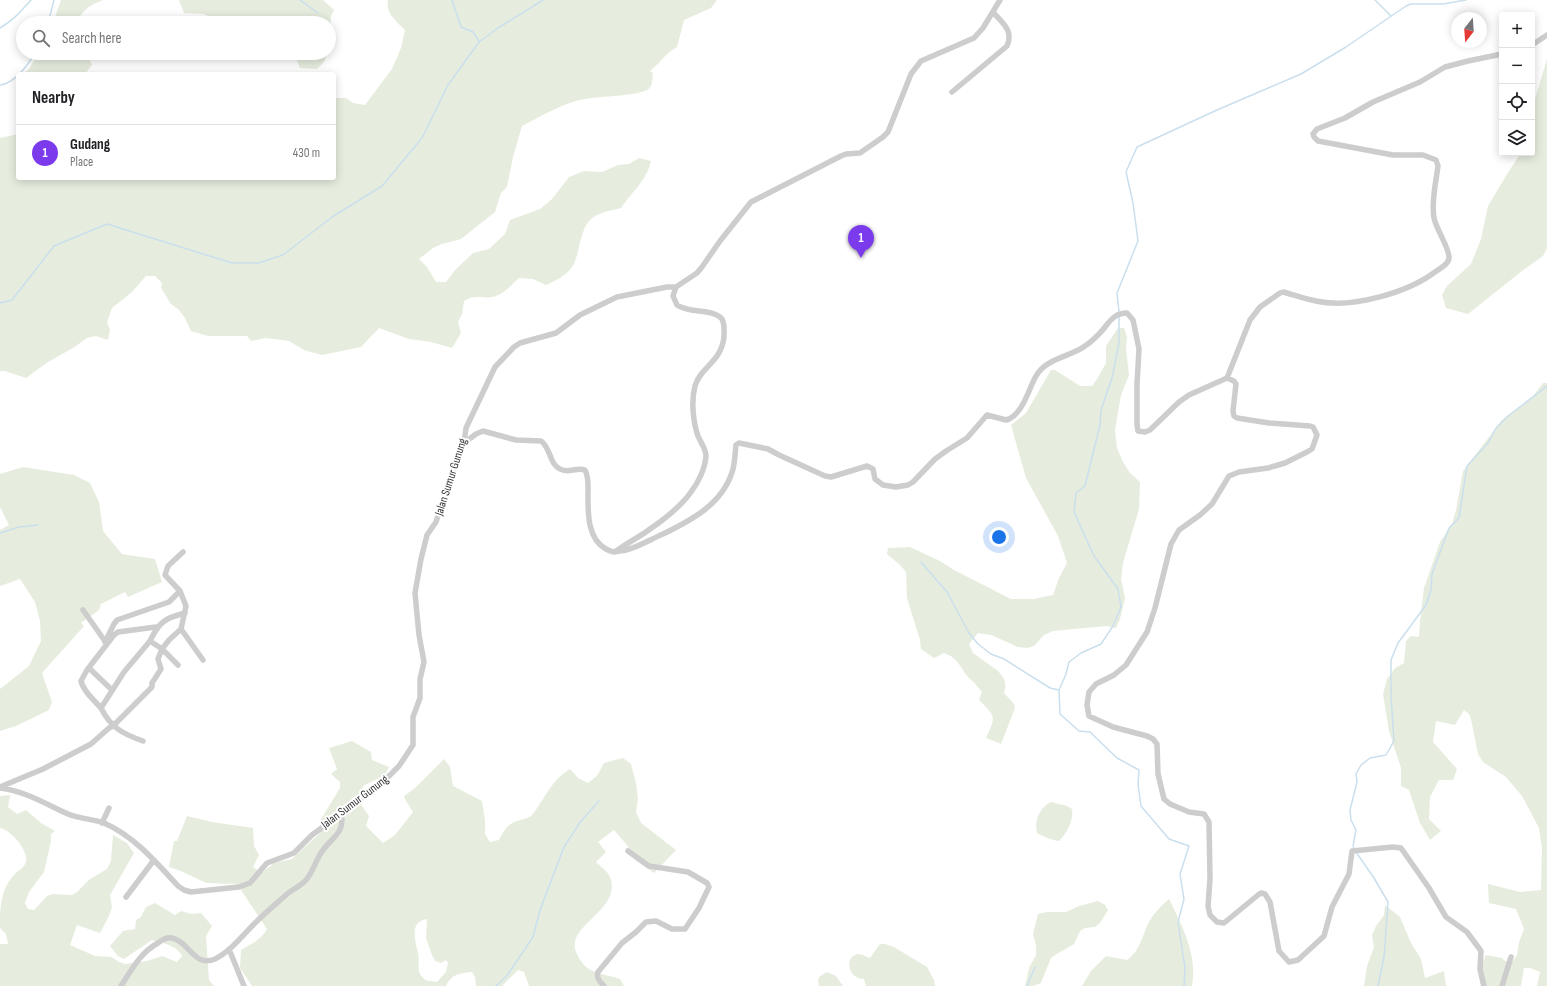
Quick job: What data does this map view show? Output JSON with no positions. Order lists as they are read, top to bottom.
{
  "streets": {
    "street": ["Jalan Sumur Gunung"]
  },
  "north": "bottom",
  "page": {
    "map_buttons": ["+", "−"],
    "search": "Search here",
    "heading": "Nearby",
    "list": [
      {
        "mark": "1",
        "name": "Gudang",
        "note": "Place",
        "value": "430 m"
      }
    ],
    "pins": "1"
  }
}
